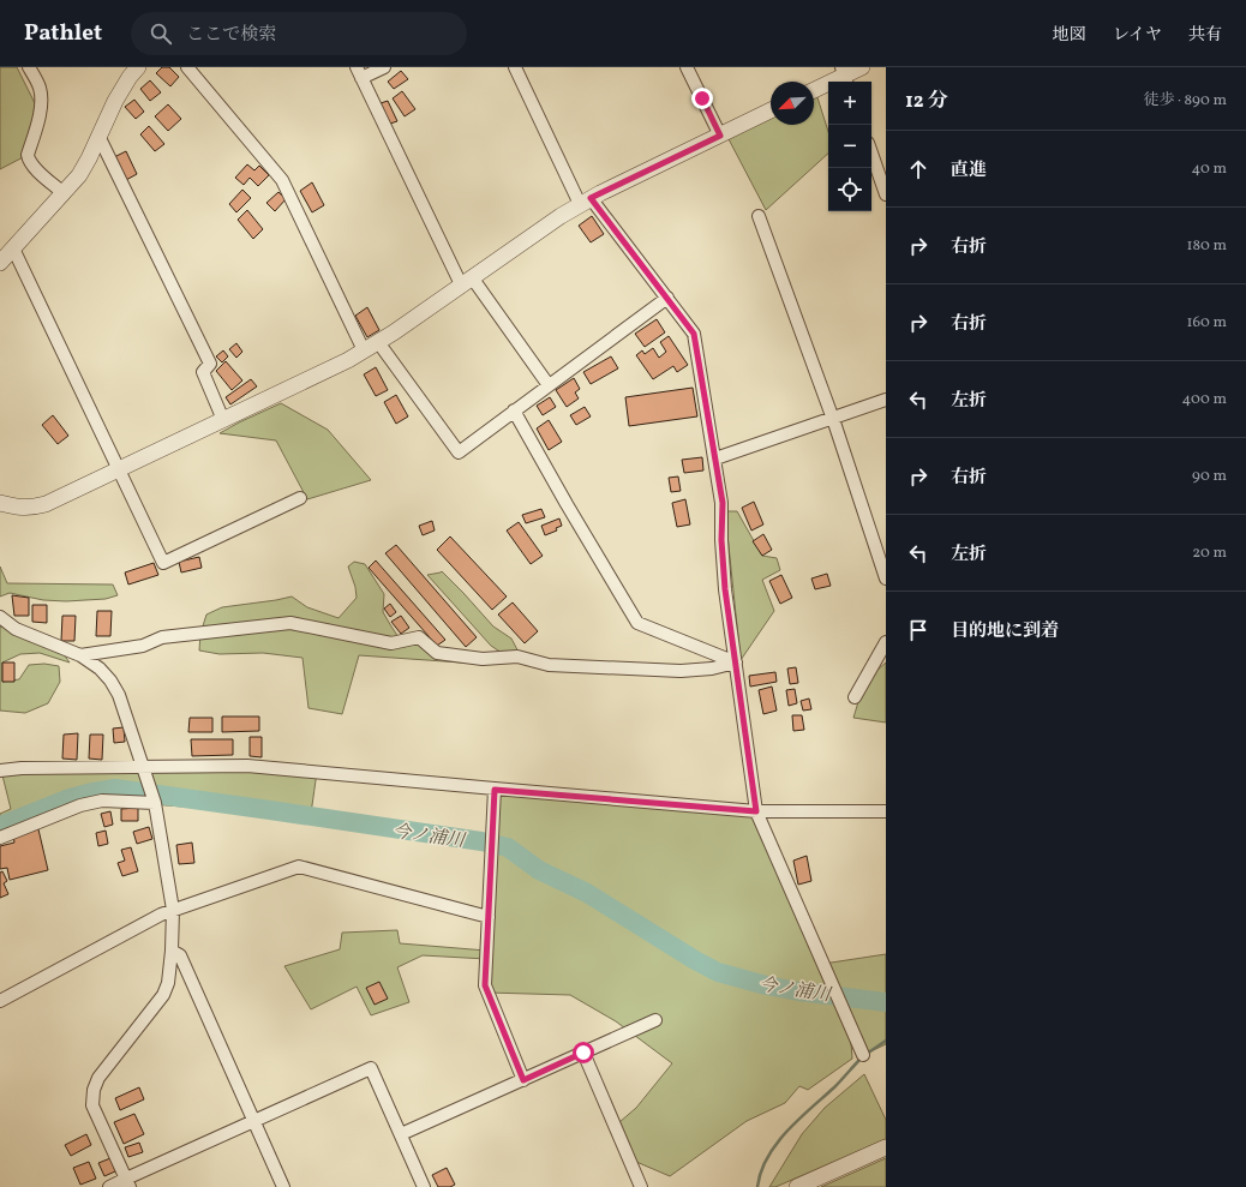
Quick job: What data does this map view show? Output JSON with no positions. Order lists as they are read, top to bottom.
{
  "water": ["今ノ浦川"],
  "north": "bottom left",
  "page": {
    "header": "Pathlet",
    "search": "ここで検索",
    "nav": ["地図", "レイヤ", "共有"],
    "heading": ["12 分", "徒歩 · 890 m"],
    "map_buttons": ["+", "−"],
    "list": [
      ["直進", "40 m"],
      ["右折", "180 m"],
      ["右折", "160 m"],
      ["左折", "400 m"],
      ["右折", "90 m"],
      ["左折", "20 m"],
      "目的地に到着"
    ]
  }
}
